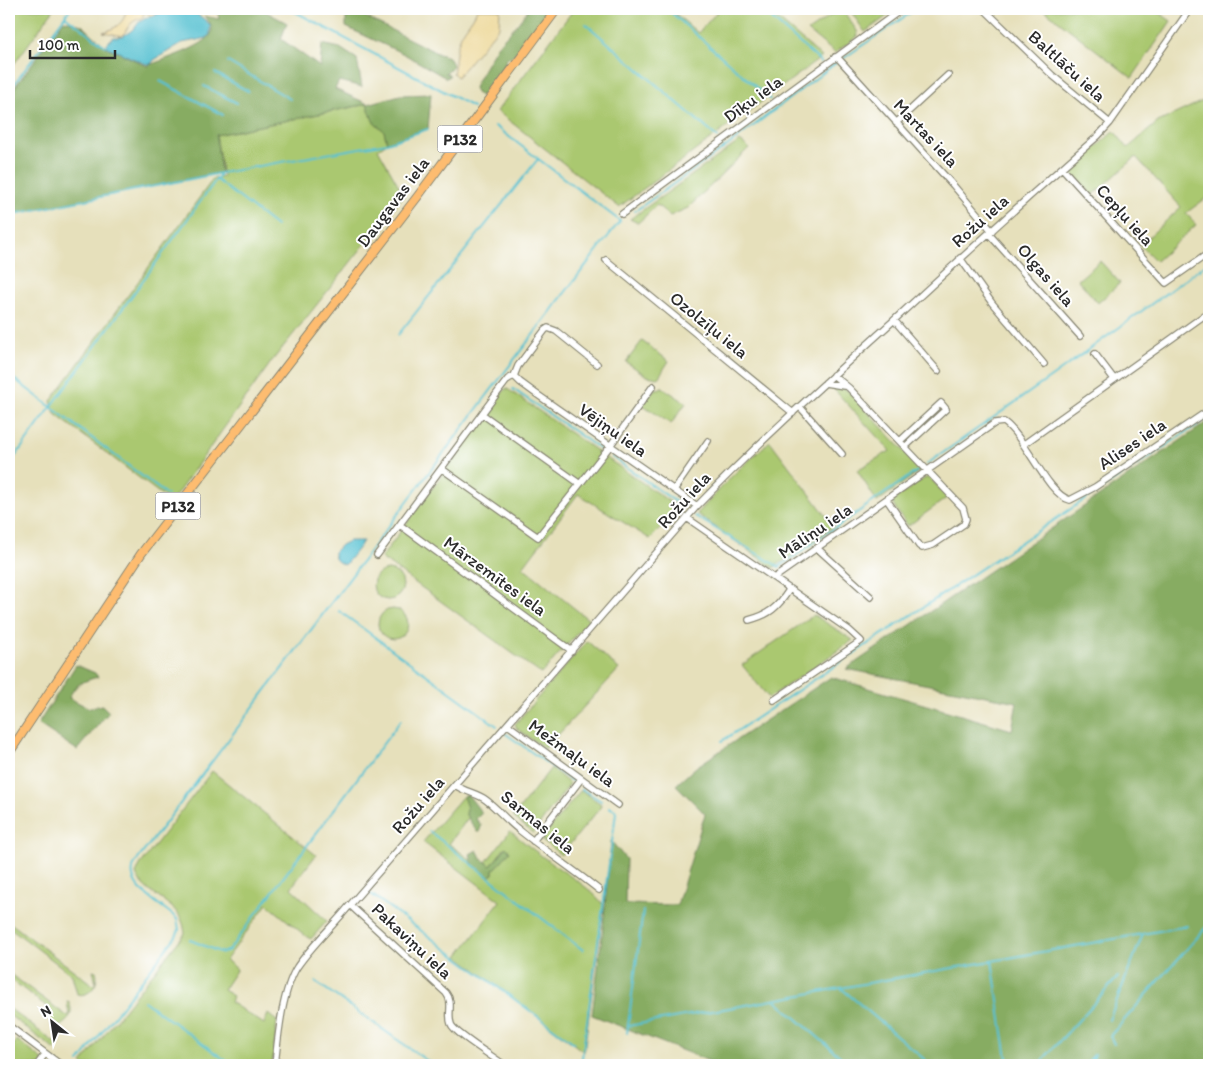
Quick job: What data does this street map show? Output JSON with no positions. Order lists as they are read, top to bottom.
{
  "streets": {
    "main road": ["P132", "Daugavas iela"],
    "street": [
      "Baltlāču iela",
      "Dīķu iela",
      "Martas iela",
      "Cepļu iela",
      "Rožu iela",
      "Olgas iela",
      "Ozolzīļu iela",
      "Vējiņu iela",
      "Alises iela",
      "Māliņu iela",
      "Mārzemītes iela",
      "Mežmaļu iela",
      "Sarmas iela",
      "Pakaviņu iela"
    ]
  },
  "crossings": [
    ["Baltlāču iela", "Rožu iela"],
    ["Dīķu iela", "Martas iela"],
    ["Martas iela", "Rožu iela"],
    ["Martas iela", "Olgas iela"],
    ["Cepļu iela", "Rožu iela"],
    ["Rožu iela", "Olgas iela"],
    ["Rožu iela", "Ozolzīļu iela"],
    ["Rožu iela", "Vējiņu iela"],
    ["Rožu iela", "Māliņu iela"],
    ["Rožu iela", "Mārzemītes iela"],
    ["Rožu iela", "Mežmaļu iela"],
    ["Rožu iela", "Sarmas iela"],
    ["Rožu iela", "Pakaviņu iela"],
    ["Alises iela", "Māliņu iela"]
  ],
  "scale_bar": "100 m",
  "north": "top left"
}
